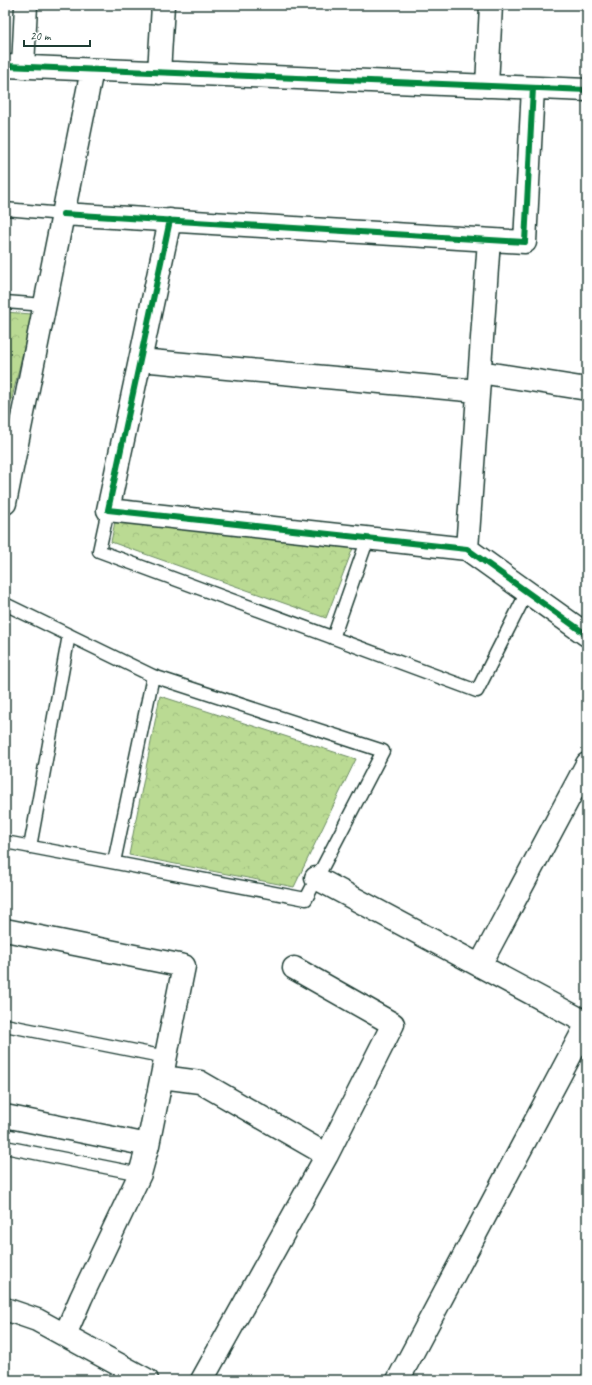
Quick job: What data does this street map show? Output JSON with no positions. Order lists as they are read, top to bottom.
{
  "scale_bar": "20 m"
}
